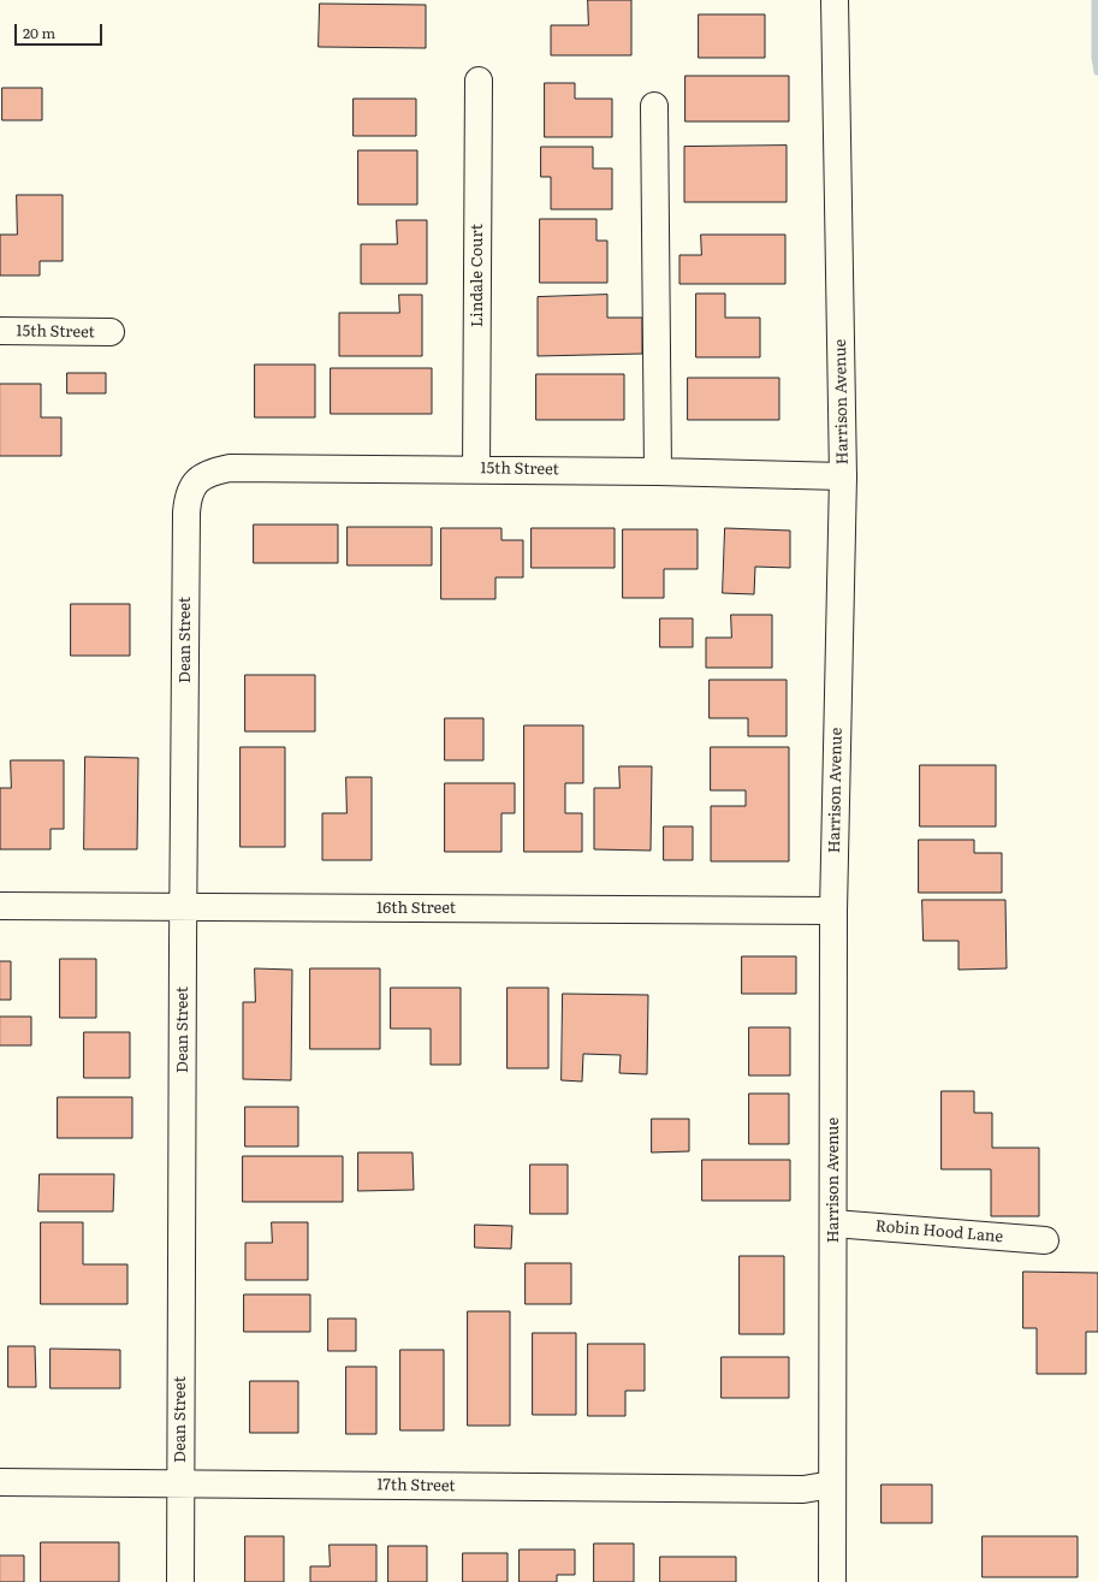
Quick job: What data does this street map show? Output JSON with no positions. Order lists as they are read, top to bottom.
{
  "streets": {
    "street": [
      "Lindale Court",
      "15th Street",
      "Harrison Avenue",
      "Dean Street",
      "16th Street",
      "Robin Hood Lane",
      "17th Street"
    ]
  },
  "crossings": [
    ["Lindale Court", "15th Street"],
    ["15th Street", "Harrison Avenue"],
    ["15th Street", "Dean Street"],
    ["Harrison Avenue", "16th Street"],
    ["Harrison Avenue", "Robin Hood Lane"],
    ["Harrison Avenue", "17th Street"],
    ["Dean Street", "16th Street"],
    ["Dean Street", "17th Street"]
  ],
  "scale_bar": "20 m"
}
